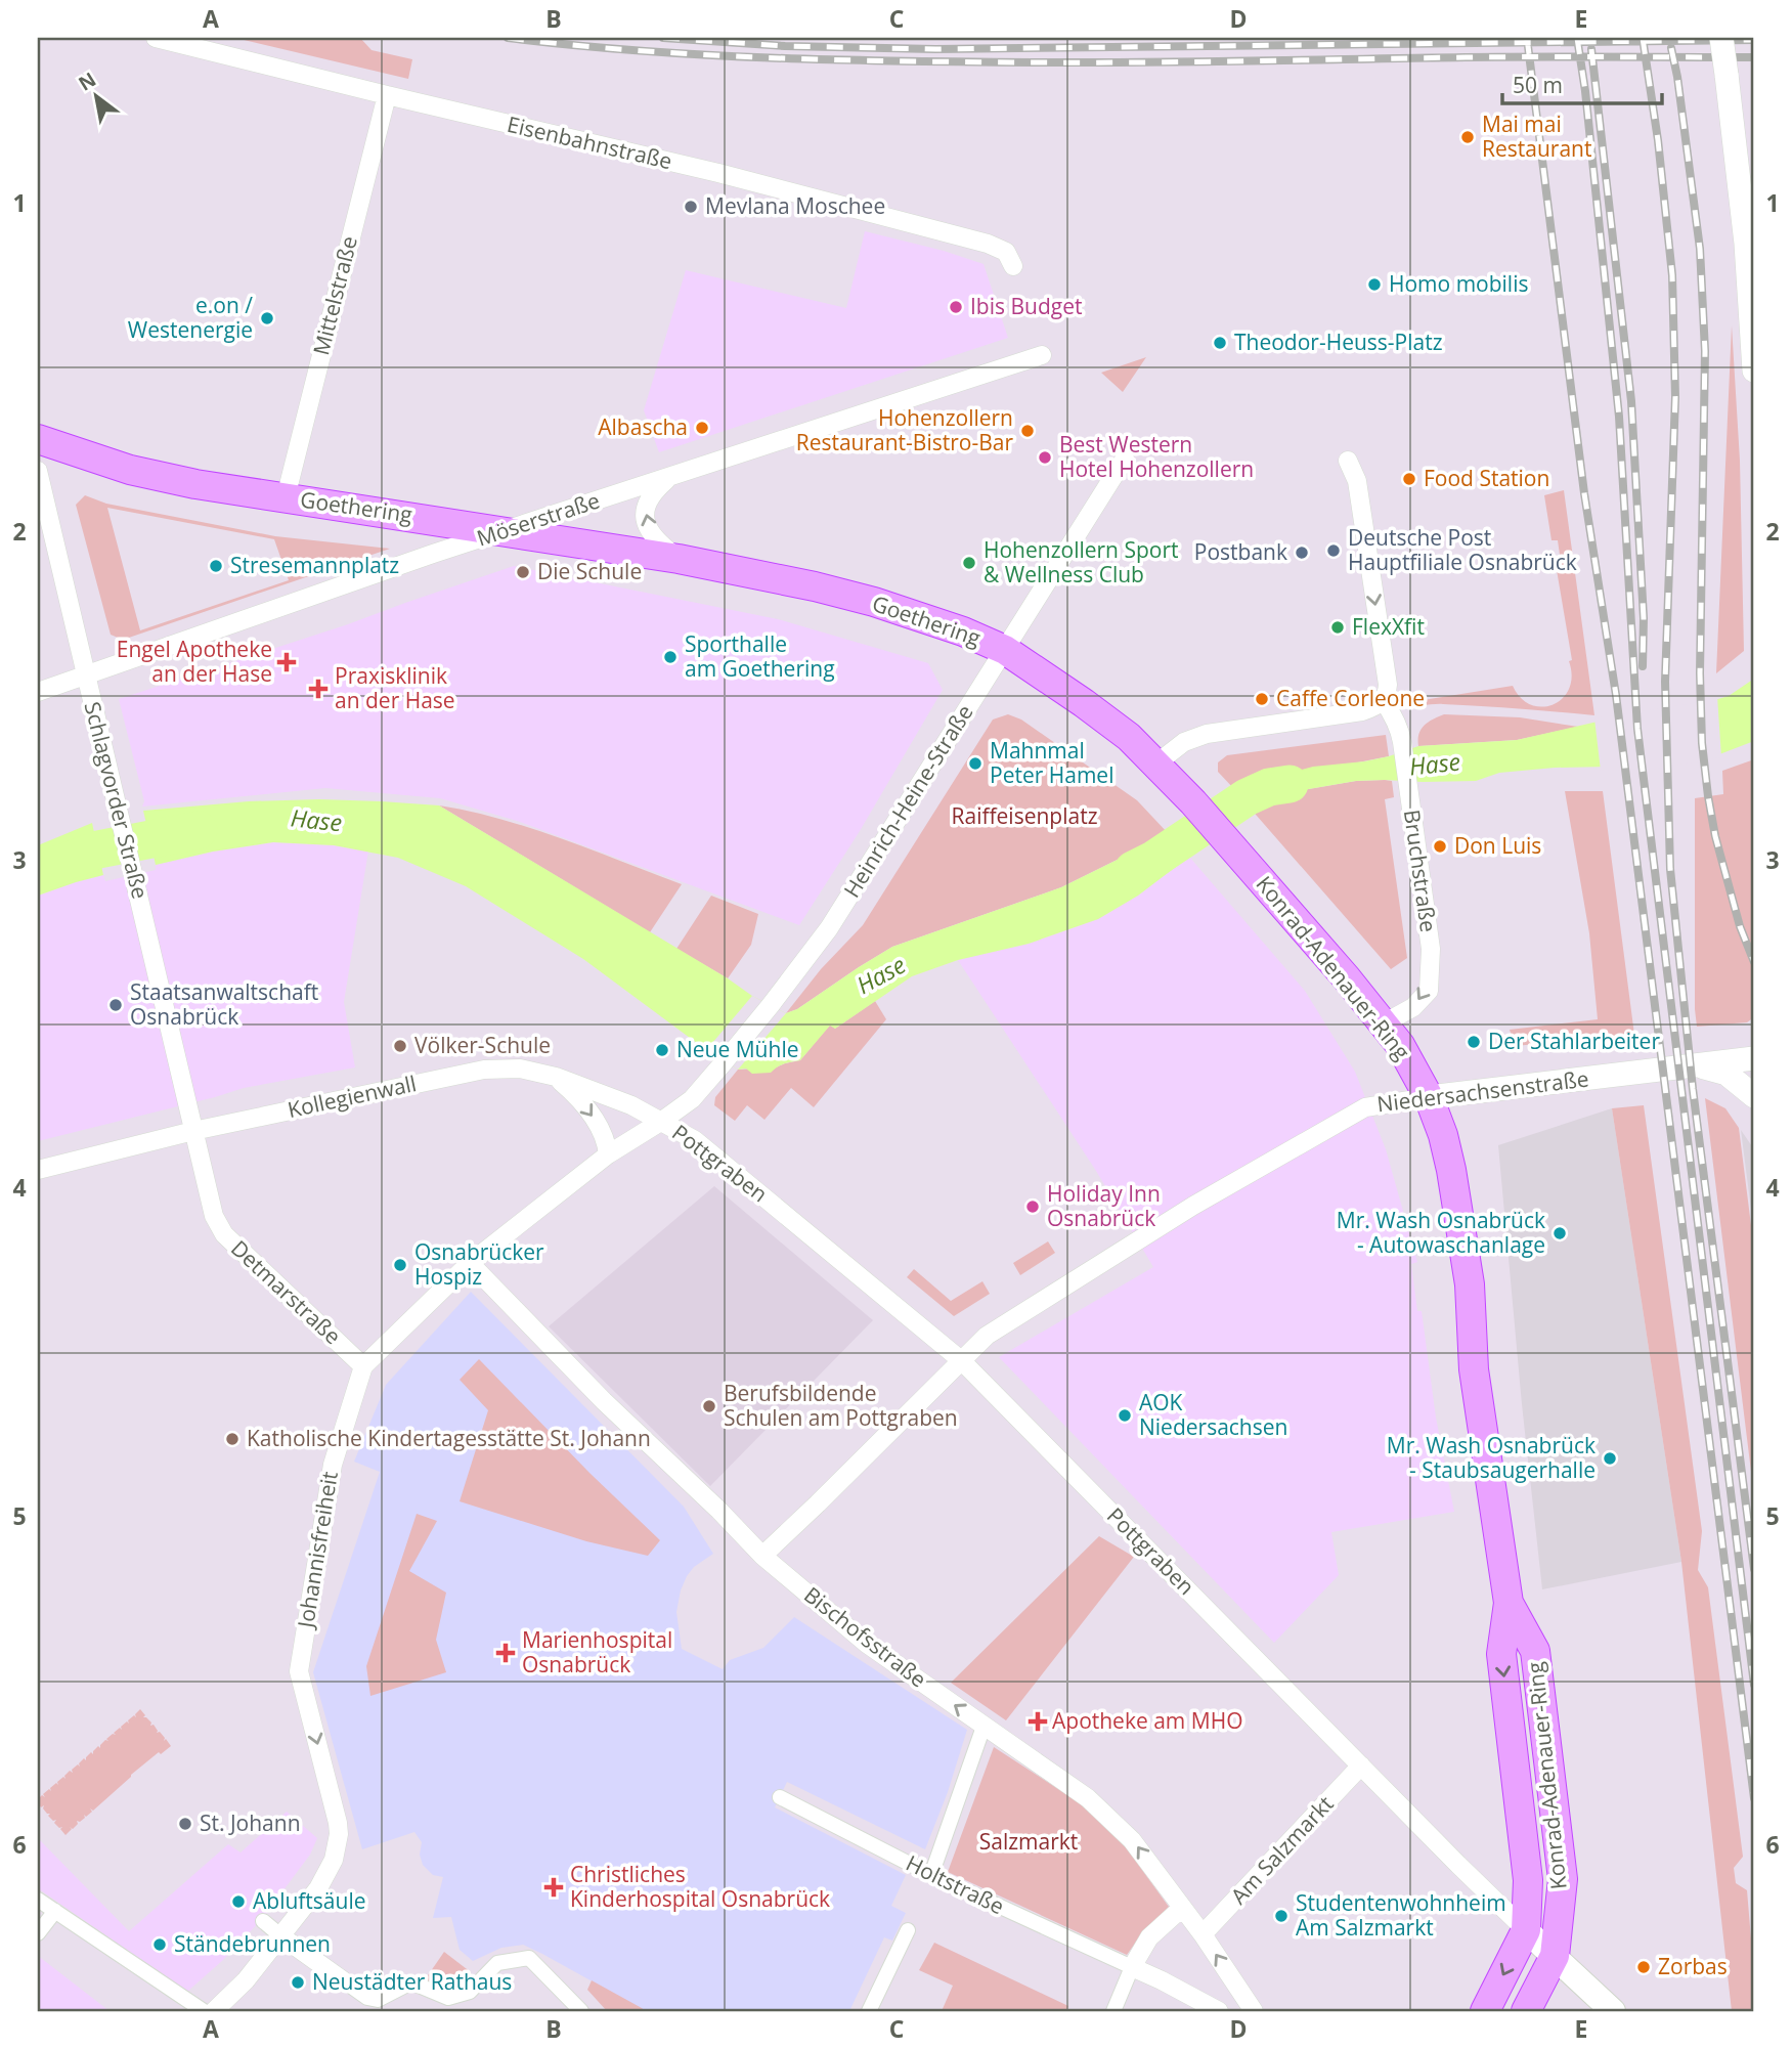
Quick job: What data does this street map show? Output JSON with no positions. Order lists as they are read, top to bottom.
{
  "streets": {
    "main road": ["Goethering", "Konrad-Adenauer-Ring", "Pottgraben"],
    "street": [
      "Eisenbahnstraße",
      "Mittelstraße",
      "Möserstraße",
      "Schlagvorder Straße",
      "Heinrich-Heine-Straße",
      "Bruchstraße",
      "Niedersachsenstraße",
      "Kollegienwall",
      "Detmarstraße",
      "Johannisfreiheit",
      "Bischofsstraße",
      "Am Salzmarkt",
      "Holtstraße"
    ]
  },
  "crossings": [
    ["Eisenbahnstraße", "Mittelstraße"],
    ["Mittelstraße", "Goethering"],
    ["Goethering", "Möserstraße"],
    ["Goethering", "Heinrich-Heine-Straße"],
    ["Goethering", "Konrad-Adenauer-Ring"],
    ["Möserstraße", "Schlagvorder Straße"],
    ["Schlagvorder Straße", "Kollegienwall"],
    ["Schlagvorder Straße", "Detmarstraße"],
    ["Heinrich-Heine-Straße", "Konrad-Adenauer-Ring"],
    ["Heinrich-Heine-Straße", "Kollegienwall"],
    ["Heinrich-Heine-Straße", "Pottgraben"],
    ["Heinrich-Heine-Straße", "Johannisfreiheit"],
    ["Bruchstraße", "Konrad-Adenauer-Ring"],
    ["Konrad-Adenauer-Ring", "Niedersachsenstraße"],
    ["Konrad-Adenauer-Ring", "Pottgraben"],
    ["Niedersachsenstraße", "Pottgraben"],
    ["Niedersachsenstraße", "Bischofsstraße"],
    ["Kollegienwall", "Pottgraben"],
    ["Kollegienwall", "Detmarstraße"],
    ["Kollegienwall", "Johannisfreiheit"],
    ["Pottgraben", "Johannisfreiheit"],
    ["Pottgraben", "Am Salzmarkt"],
    ["Detmarstraße", "Johannisfreiheit"],
    ["Johannisfreiheit", "Bischofsstraße"],
    ["Bischofsstraße", "Am Salzmarkt"]
  ],
  "one_way": ["Bruchstraße", "Johannisfreiheit", "Bischofsstraße"],
  "water": ["Hase"],
  "parks": ["Raiffeisenplatz", "Salzmarkt"],
  "places": {
    "other": [
      "Mai mai Restaurant",
      "Mevlana Moschee",
      "Homo mobilis",
      "Ibis Budget",
      "e.on / Westenergie",
      "Theodor-Heuss-Platz",
      "Albascha",
      "Hohenzollern Restaurant-Bistro-Bar",
      "Best Western Hotel Hohenzollern",
      "Food Station",
      "Deutsche Post Hauptfiliale Osnabrück",
      "Postbank",
      "Hohenzollern Sport & Wellness Club",
      "Stresemannplatz",
      "Die Schule",
      "FlexXfit",
      "Sporthalle am Goethering",
      "Caffe Corleone",
      "Mahnmal Peter Hamel",
      "Don Luis",
      "Staatsanwaltschaft Osnabrück",
      "Der Stahlarbeiter",
      "Völker-Schule",
      "Neue Mühle",
      "Holiday Inn Osnabrück",
      "Mr. Wash Osnabrück - Autowaschanlage",
      "Osnabrücker Hospiz",
      "Berufsbildende Schulen am Pottgraben",
      "AOK Niedersachsen",
      "Katholische Kindertagesstätte St. Johann",
      "Mr. Wash Osnabrück - Staubsaugerhalle",
      "St. Johann",
      "Abluftsäule",
      "Studentenwohnheim Am Salzmarkt",
      "Ständebrunnen",
      "Zorbas",
      "Neustädter Rathaus"
    ],
    "health": [
      "Engel Apotheke an der Hase",
      "Praxisklinik an der Hase",
      "Marienhospital Osnabrück",
      "Apotheke am MHO",
      "Christliches Kinderhospital Osnabrück"
    ]
  },
  "scale_bar": "50 m",
  "north": "top left",
  "grid": {
    "columns": [
      "A",
      "B",
      "C",
      "D",
      "E"
    ],
    "rows": [
      "1",
      "2",
      "3",
      "4",
      "5",
      "6"
    ]
  }
}
